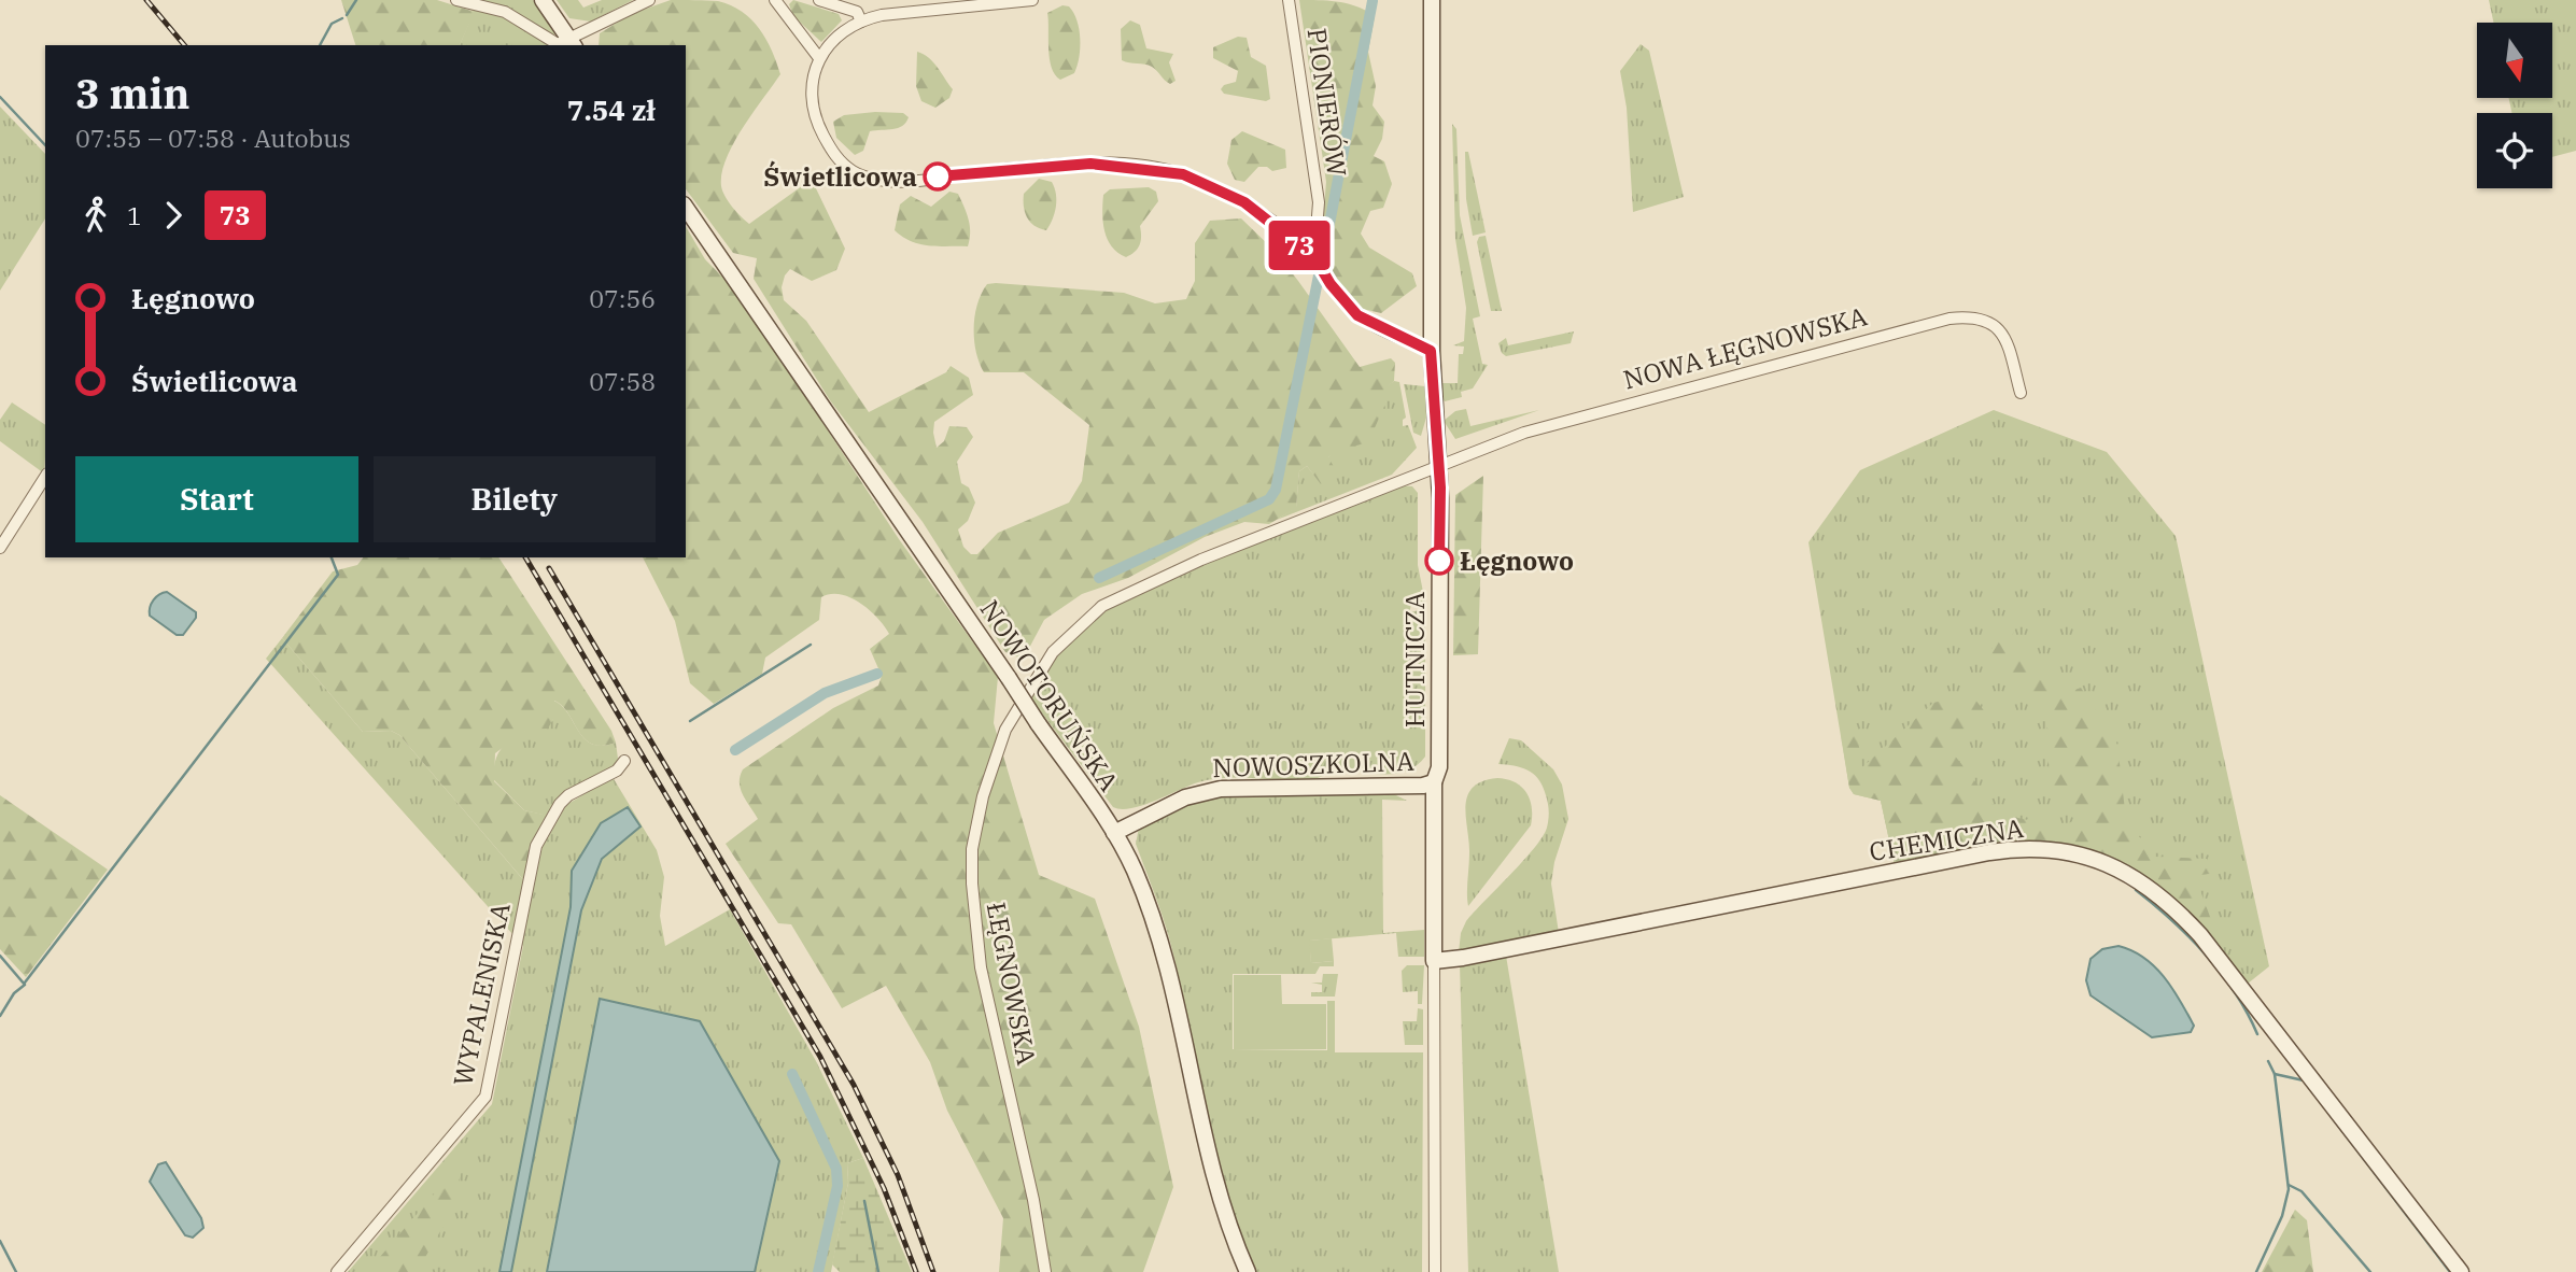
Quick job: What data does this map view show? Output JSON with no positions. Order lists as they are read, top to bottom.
{
  "streets": {
    "street": [
      "PIONIERÓW",
      "NOWA ŁĘGNOWSKA",
      "HUTNICZA",
      "NOWOTORUŃSKA",
      "NOWOSZKOLNA",
      "CHEMICZNA",
      "ŁĘGNOWSKA",
      "WYPALENISKA"
    ]
  },
  "crossings": [
    ["NOWA ŁĘGNOWSKA", "HUTNICZA"],
    ["NOWA ŁĘGNOWSKA", "ŁĘGNOWSKA"],
    ["HUTNICZA", "NOWOSZKOLNA"],
    ["HUTNICZA", "CHEMICZNA"],
    ["HUTNICZA", "ŁĘGNOWSKA"],
    ["NOWOTORUŃSKA", "NOWOSZKOLNA"]
  ],
  "places": ["Świetlicowa", "Łęgnowo"],
  "lines": ["bus line 73"],
  "north": "bottom",
  "page": {
    "on_map": "73",
    "heading": ["3 min", "07:55 – 07:58 · Autobus", "7.54 zł"],
    "legs": ["1", "73"],
    "list": [
      {
        "name": "Łęgnowo",
        "value": "07:56"
      },
      {
        "name": "Świetlicowa",
        "value": "07:58"
      }
    ],
    "buttons": ["Start", "Bilety"]
  }
}
